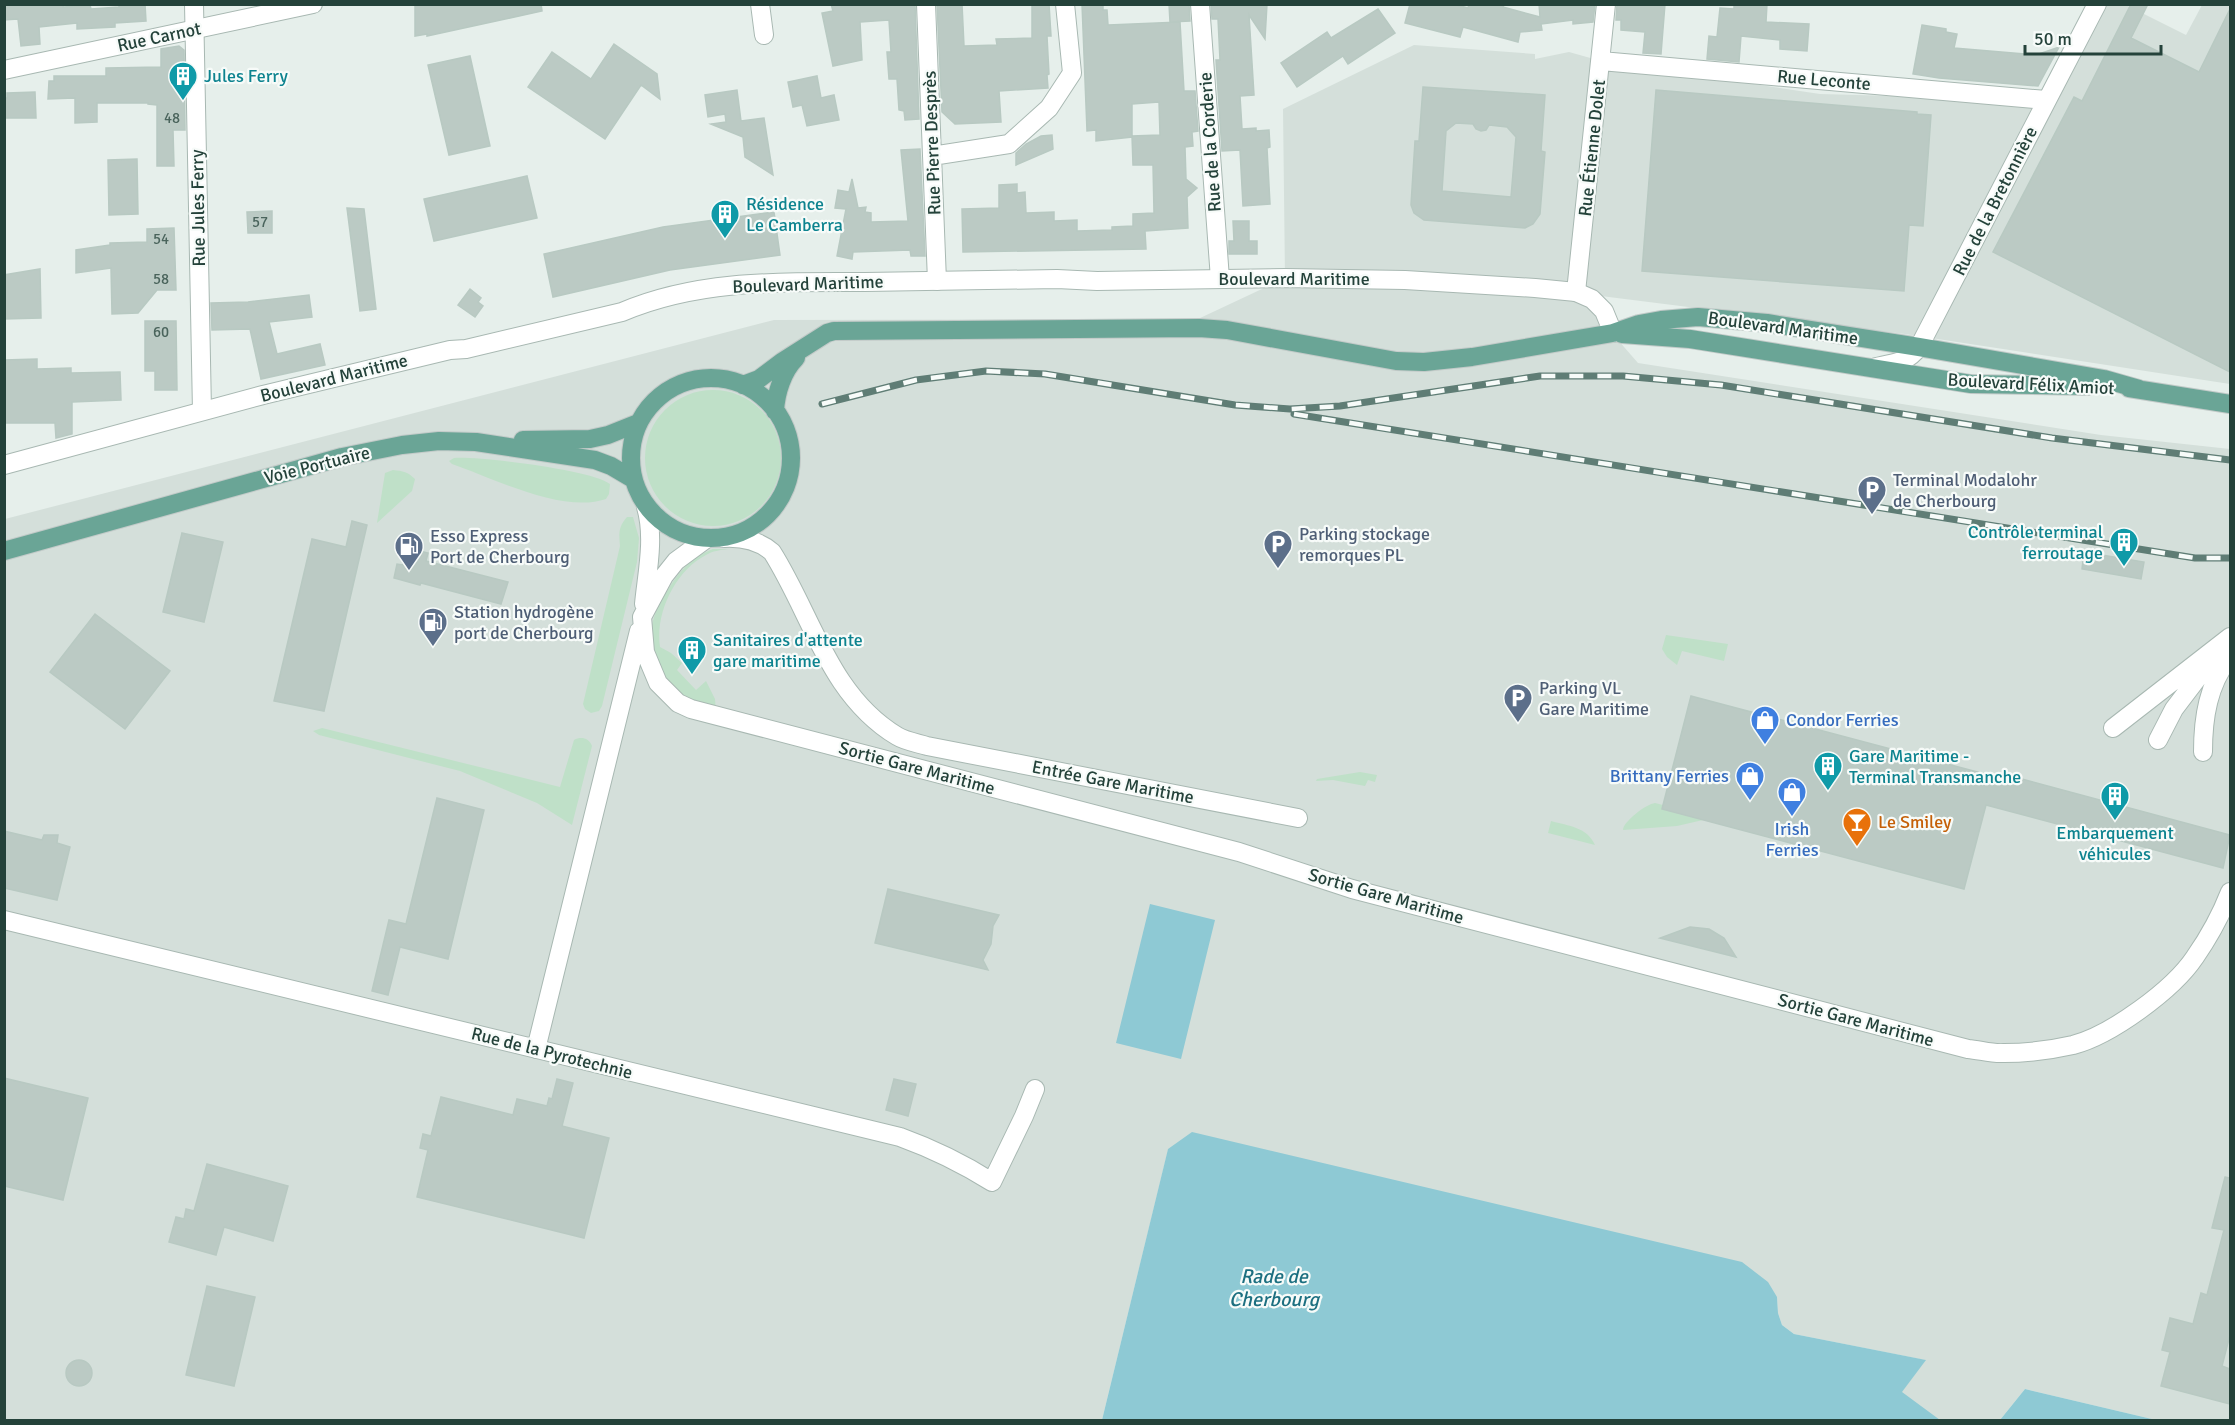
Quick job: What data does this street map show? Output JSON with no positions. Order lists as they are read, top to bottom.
{
  "streets": {
    "main road": ["Boulevard Maritime", "Boulevard Félix Amiot", "Voie Portuaire"],
    "street": [
      "Rue Carnot",
      "Rue Leconte",
      "Rue de la Corderie",
      "Rue Pierre Desprès",
      "Rue Étienne Dolet",
      "Rue de la Bretonnière",
      "Rue Jules Ferry",
      "Sortie Gare Maritime",
      "Entrée Gare Maritime",
      "Rue de la Pyrotechnie"
    ]
  },
  "crossings": [
    ["Rue Carnot", "Rue Jules Ferry"],
    ["Rue Leconte", "Rue Étienne Dolet"],
    ["Rue Leconte", "Rue de la Bretonnière"],
    ["Rue de la Corderie", "Boulevard Maritime"],
    ["Rue Pierre Desprès", "Boulevard Maritime"],
    ["Rue Étienne Dolet", "Boulevard Maritime"],
    ["Rue de la Bretonnière", "Boulevard Maritime"],
    ["Rue de la Bretonnière", "Boulevard Félix Amiot"],
    ["Rue Jules Ferry", "Boulevard Maritime"],
    ["Boulevard Maritime", "Boulevard Félix Amiot"],
    ["Voie Portuaire", "Entrée Gare Maritime"]
  ],
  "water": ["Rade de Cherbourg"],
  "places": {
    "building": [
      "Jules Ferry",
      "Résidence Le Camberra",
      "Contrôle terminal ferroutage",
      "Sanitaires d'attente gare maritime",
      "Gare Maritime - Terminal Transmanche",
      "Embarquement véhicules"
    ],
    "parking": ["Terminal Modalohr de Cherbourg", "Parking stockage remorques PL", "Parking VL Gare Maritime"],
    "fuel station": ["Esso Express Port de Cherbourg", "Station hydrogène port de Cherbourg"],
    "shop": ["Condor Ferries", "Brittany Ferries", "Irish Ferries"],
    "bar": ["Le Smiley"]
  },
  "house_numbers": [
    "48",
    "57",
    "54",
    "58",
    "60"
  ],
  "scale_bar": "50 m"
}
